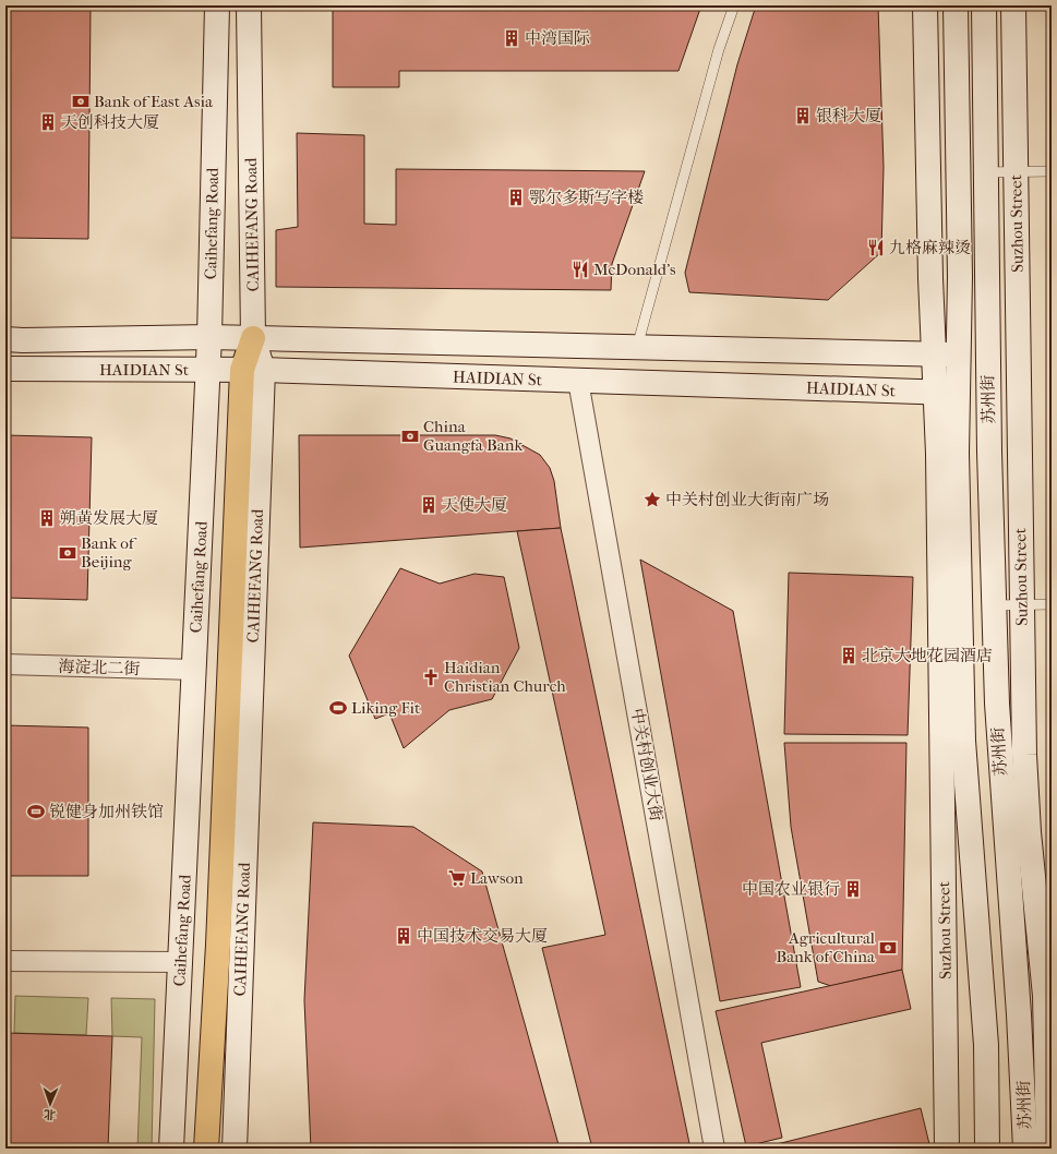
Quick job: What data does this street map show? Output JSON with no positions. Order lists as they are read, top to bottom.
{
  "streets": {
    "street": [
      "Caihefang Road",
      "Suzhou Street",
      "CAIHEFANG Road",
      "HAIDIAN St",
      "苏州街",
      "海淀北二街",
      "中关村创业大街"
    ]
  },
  "crossings": [
    ["Caihefang Road", "HAIDIAN St"],
    ["Caihefang Road", "海淀北二街"],
    ["Suzhou Street", "HAIDIAN St"],
    ["Suzhou Street", "苏州街"],
    ["CAIHEFANG Road", "HAIDIAN St"],
    ["HAIDIAN St", "苏州街"],
    ["HAIDIAN St", "中关村创业大街"]
  ],
  "places": {
    "building": [
      "中湾国际",
      "银科大厦",
      "天创科技大厦",
      "鄂尔多斯写字楼",
      "天使大厦",
      "朔黄发展大厦",
      "北京大地花园酒店",
      "中国农业银行",
      "中国技术交易大厦"
    ],
    "bank": [
      "Bank of East Asia",
      "China Guangfa Bank",
      "Bank of Beijing",
      "Agricultural Bank of China"
    ],
    "restaurant": ["九格麻辣烫", "McDonald's"],
    "place": ["中关村创业大街南广场"],
    "church": ["Haidian Christian Church"],
    "sports": ["Liking Fit", "锐健身加州铁馆"],
    "supermarket": ["Lawson"]
  },
  "north": "bottom"
}
